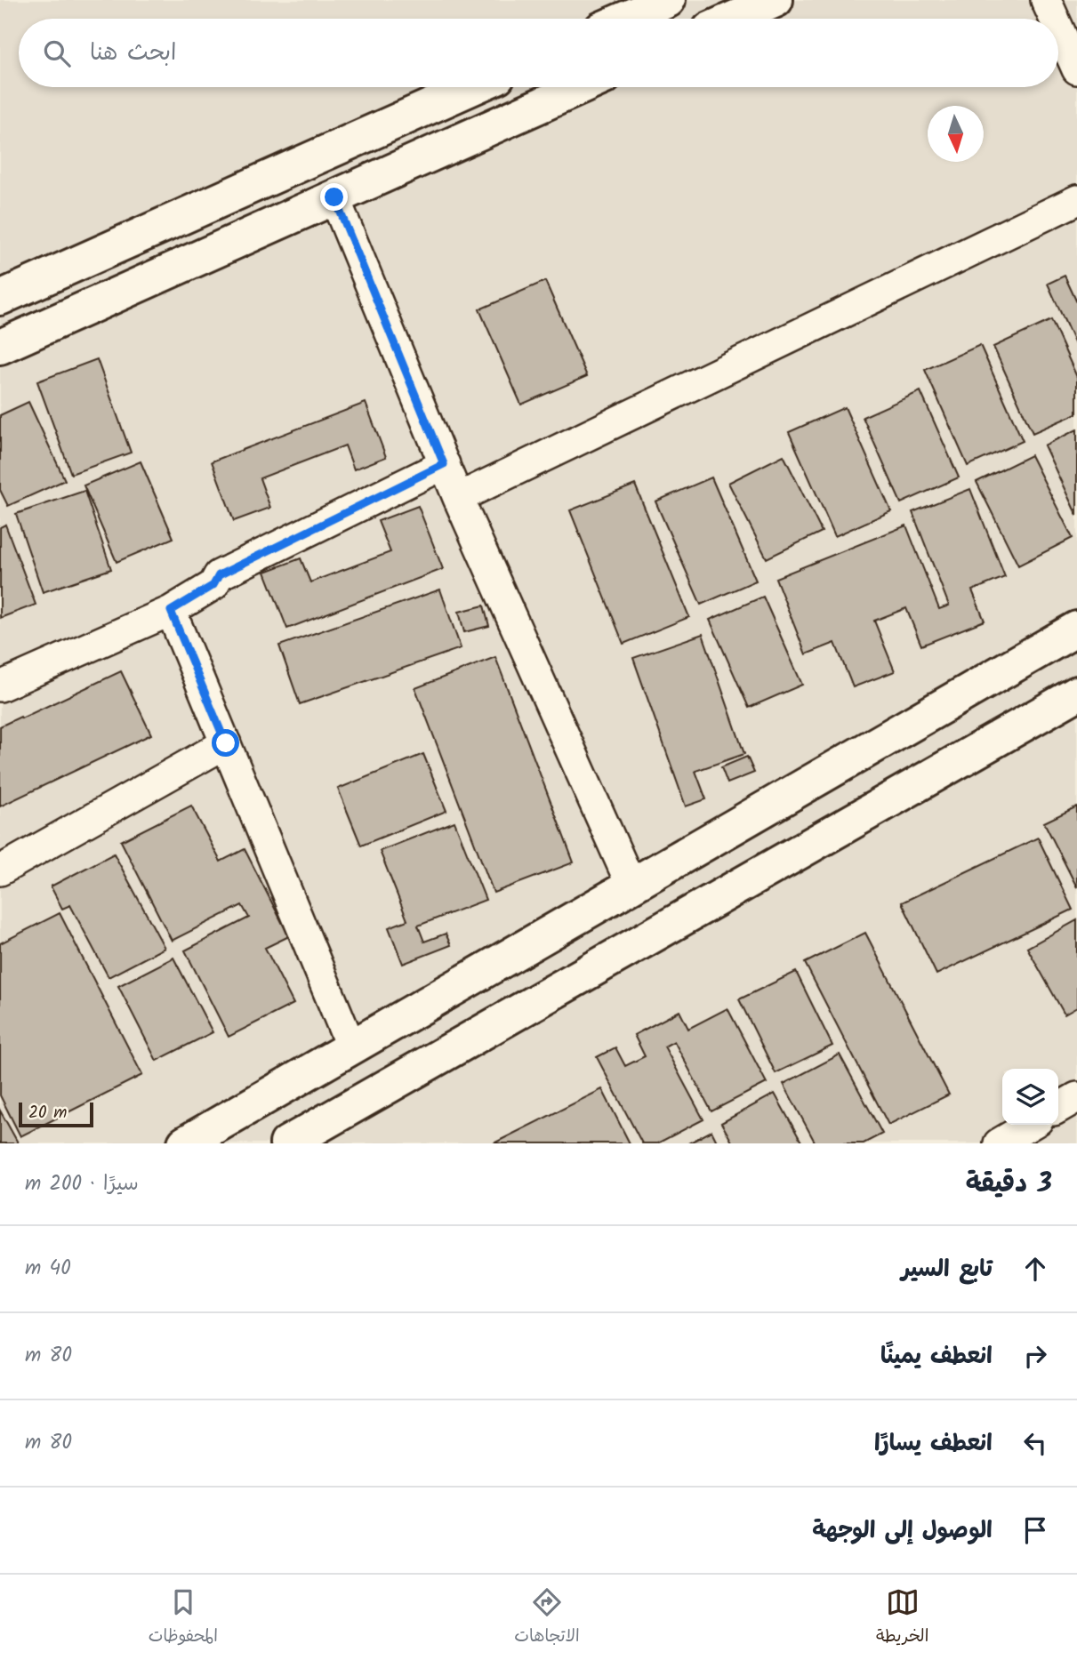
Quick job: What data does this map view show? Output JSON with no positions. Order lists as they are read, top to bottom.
{
  "scale_bar": "20 m",
  "north": "bottom",
  "page": {
    "search": "ابحث هنا",
    "scale": "20 m",
    "heading": ["3 دقيقة", "سيرًا · 200 m"],
    "list": [
      ["تابع السير", "40 m"],
      ["انعطف يمينًا", "80 m"],
      ["انعطف يسارًا", "80 m"],
      "الوصول إلى الوجهة"
    ],
    "nav": ["الخريطة", "الاتجاهات", "المحفوظات"]
  }
}
